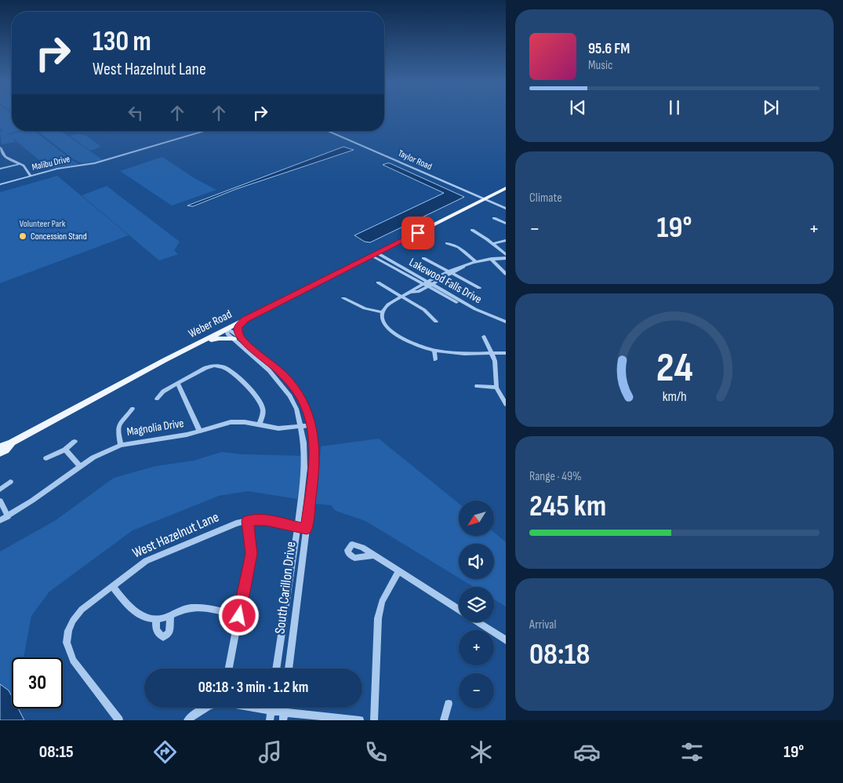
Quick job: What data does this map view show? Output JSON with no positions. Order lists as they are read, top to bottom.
{
  "streets": {
    "main road": ["Weber Road"],
    "street": [
      "Taylor Road",
      "Malibu Drive",
      "Lakewood Falls Drive",
      "Magnolia Drive",
      "West Hazelnut Lane",
      "South Carillon Drive"
    ]
  },
  "crossings": [
    ["Taylor Road", "Weber Road"],
    ["Lakewood Falls Drive", "Weber Road"],
    ["Weber Road", "South Carillon Drive"],
    ["Magnolia Drive", "South Carillon Drive"],
    ["West Hazelnut Lane", "South Carillon Drive"]
  ],
  "parks": ["Volunteer Park"],
  "places": ["Concession Stand"],
  "north": "bottom left",
  "page": {
    "turn": ["130 m", "West Hazelnut Lane"],
    "song": ["95.6 FM", "Music"],
    "tile": [
      "Climate",
      ["Range · 49%", "245 km"],
      ["Arrival", "08:18"]
    ],
    "heat": ["−", "19°", "+"],
    "map_buttons": ["+", "−"],
    "limit": "30",
    "trip": "08:18 · 3 min · 1.2 km",
    "tabs": ["08:15", "19°"],
    "gauge": ["24", "km/h"]
  }
}
